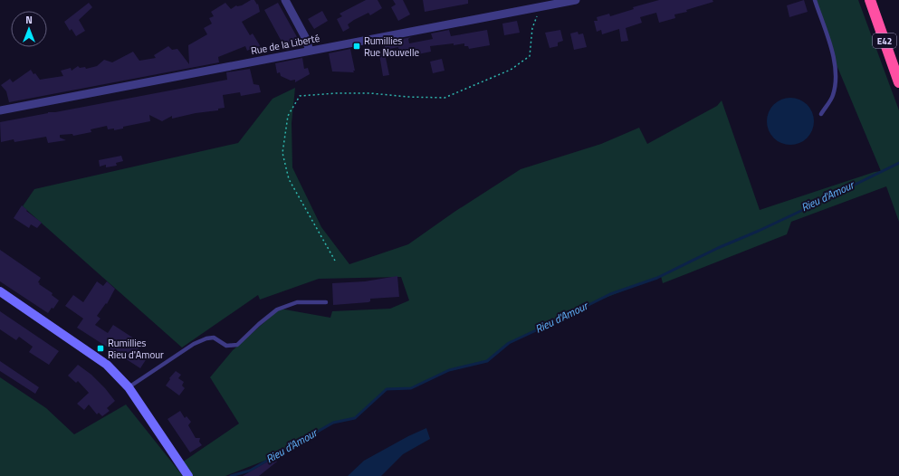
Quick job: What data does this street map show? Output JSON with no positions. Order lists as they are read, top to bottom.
{
  "streets": {
    "highway": ["E42"],
    "street": ["Rue de la Liberté"]
  },
  "water": ["Rieu d'Amour"],
  "places": {
    "transit": ["Rumillies Rue Nouvelle", "Rumillies Rieu d'Amour"]
  },
  "north": "top"
}
